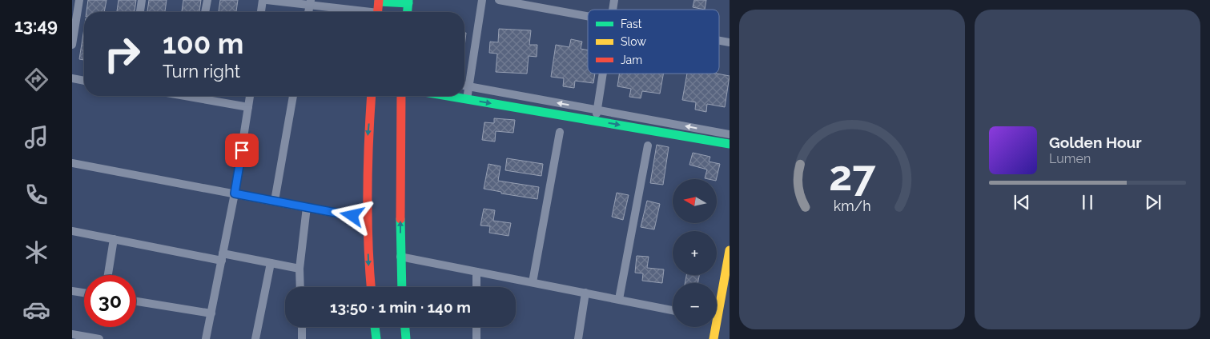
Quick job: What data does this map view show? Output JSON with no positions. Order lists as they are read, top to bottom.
{
  "legend": ["Fast", "Slow", "Jam"],
  "north": "left",
  "page": {
    "tabs": "13:49",
    "turn": ["100 m", "Turn right"],
    "song": ["Golden Hour", "Lumen"],
    "map_buttons": ["+", "−"],
    "limit": "30",
    "trip": "13:50 · 1 min · 140 m",
    "gauge": ["27", "km/h"]
  }
}
